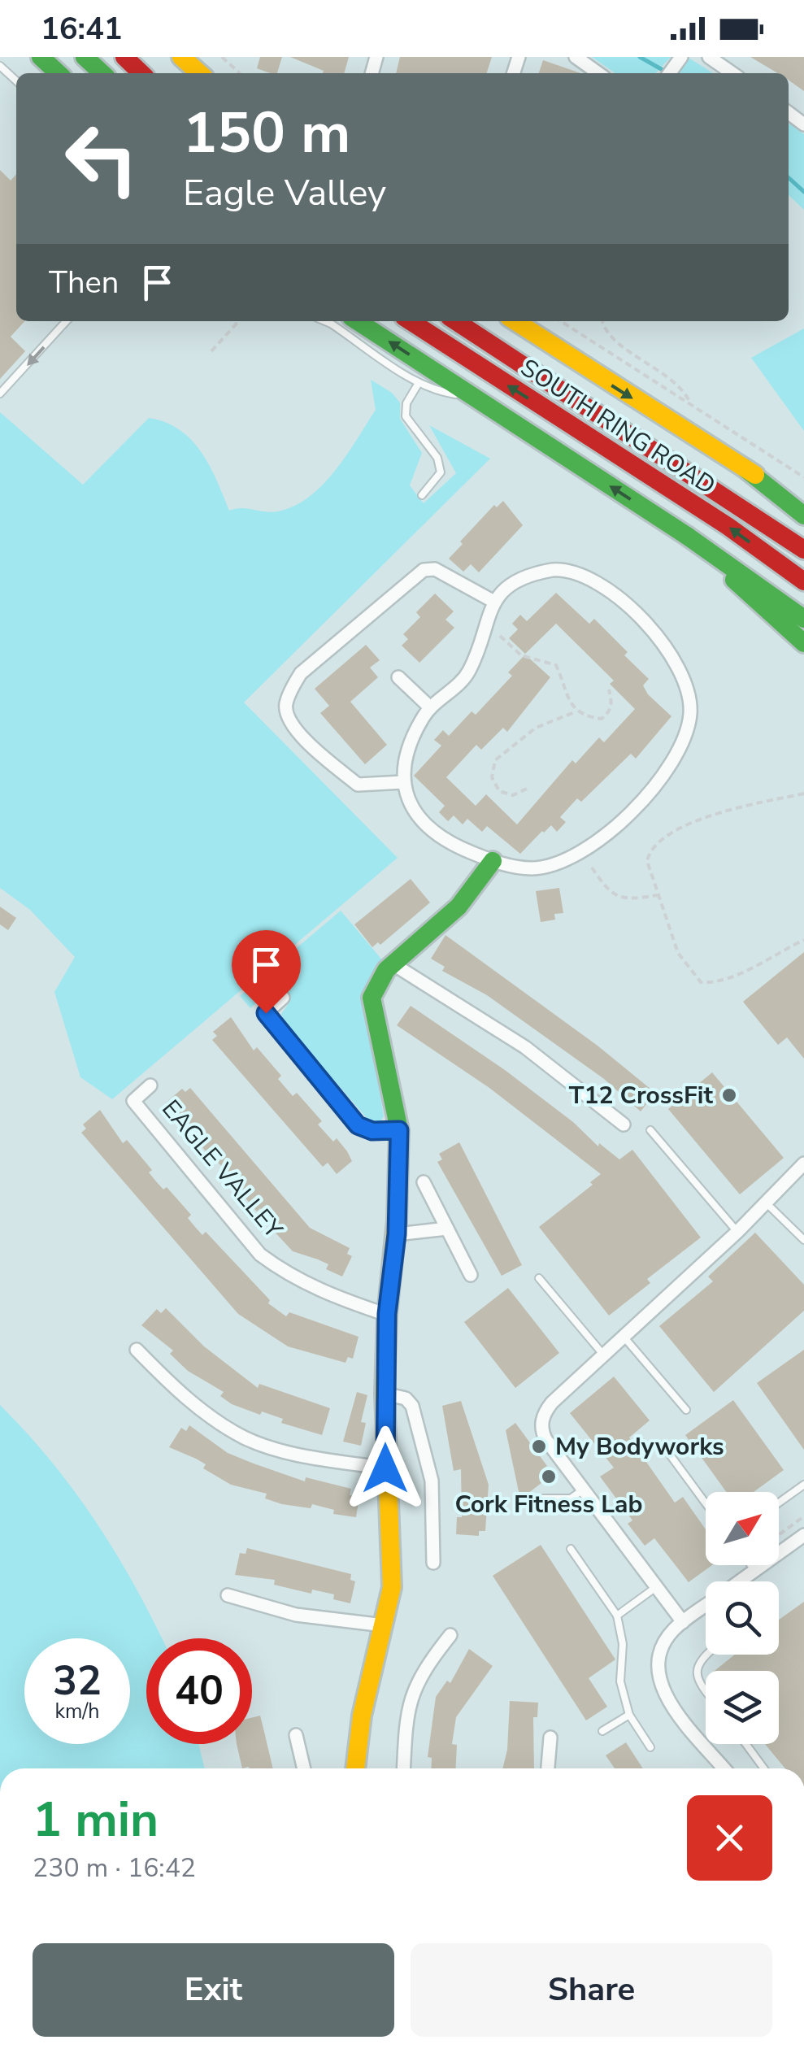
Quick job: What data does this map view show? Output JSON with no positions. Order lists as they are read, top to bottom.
{
  "streets": {
    "main road": ["SOUTH RING ROAD"],
    "street": ["EAGLE VALLEY"]
  },
  "places": ["T12 CrossFit", "My Bodyworks", "Cork Fitness Lab"],
  "north": "top right",
  "page": {
    "status": "16:41",
    "turn": ["150 m", "Eagle Valley"],
    "then": "Then",
    "speed": "32 km/h",
    "limit": "40",
    "heading": ["1 min", "230 m · 16:42"],
    "buttons": ["Exit", "Share"]
  }
}
